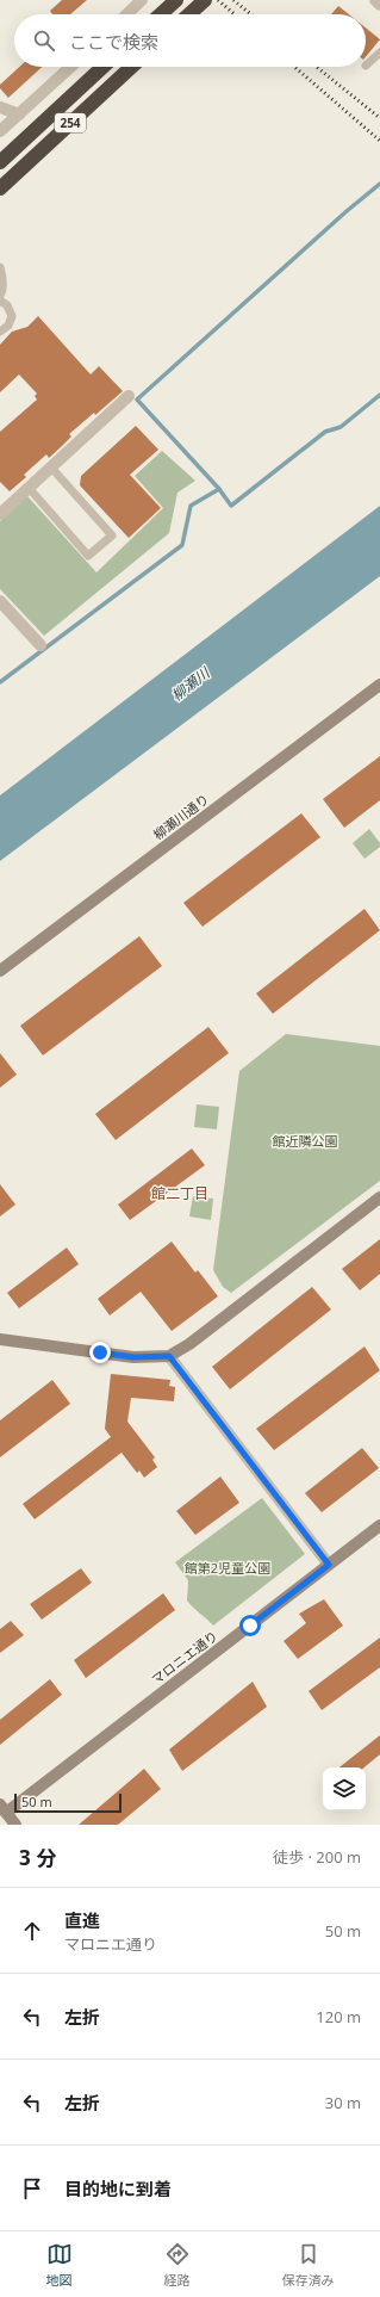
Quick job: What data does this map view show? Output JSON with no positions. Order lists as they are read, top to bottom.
{
  "streets": {
    "highway": ["254"],
    "street": ["柳瀬川通り", "マロニエ通り"]
  },
  "districts": ["館二丁目"],
  "water": ["柳瀬川"],
  "parks": ["館近隣公園", "館第2児童公園"],
  "scale_bar": "50 m",
  "page": {
    "search": "ここで検索",
    "scale": "50 m",
    "heading": ["3 分", "徒歩 · 200 m"],
    "list": [
      ["直進", "マロニエ通り", "50 m"],
      ["左折", "120 m"],
      ["左折", "30 m"],
      "目的地に到着"
    ],
    "nav": ["地図", "経路", "保存済み"]
  }
}
